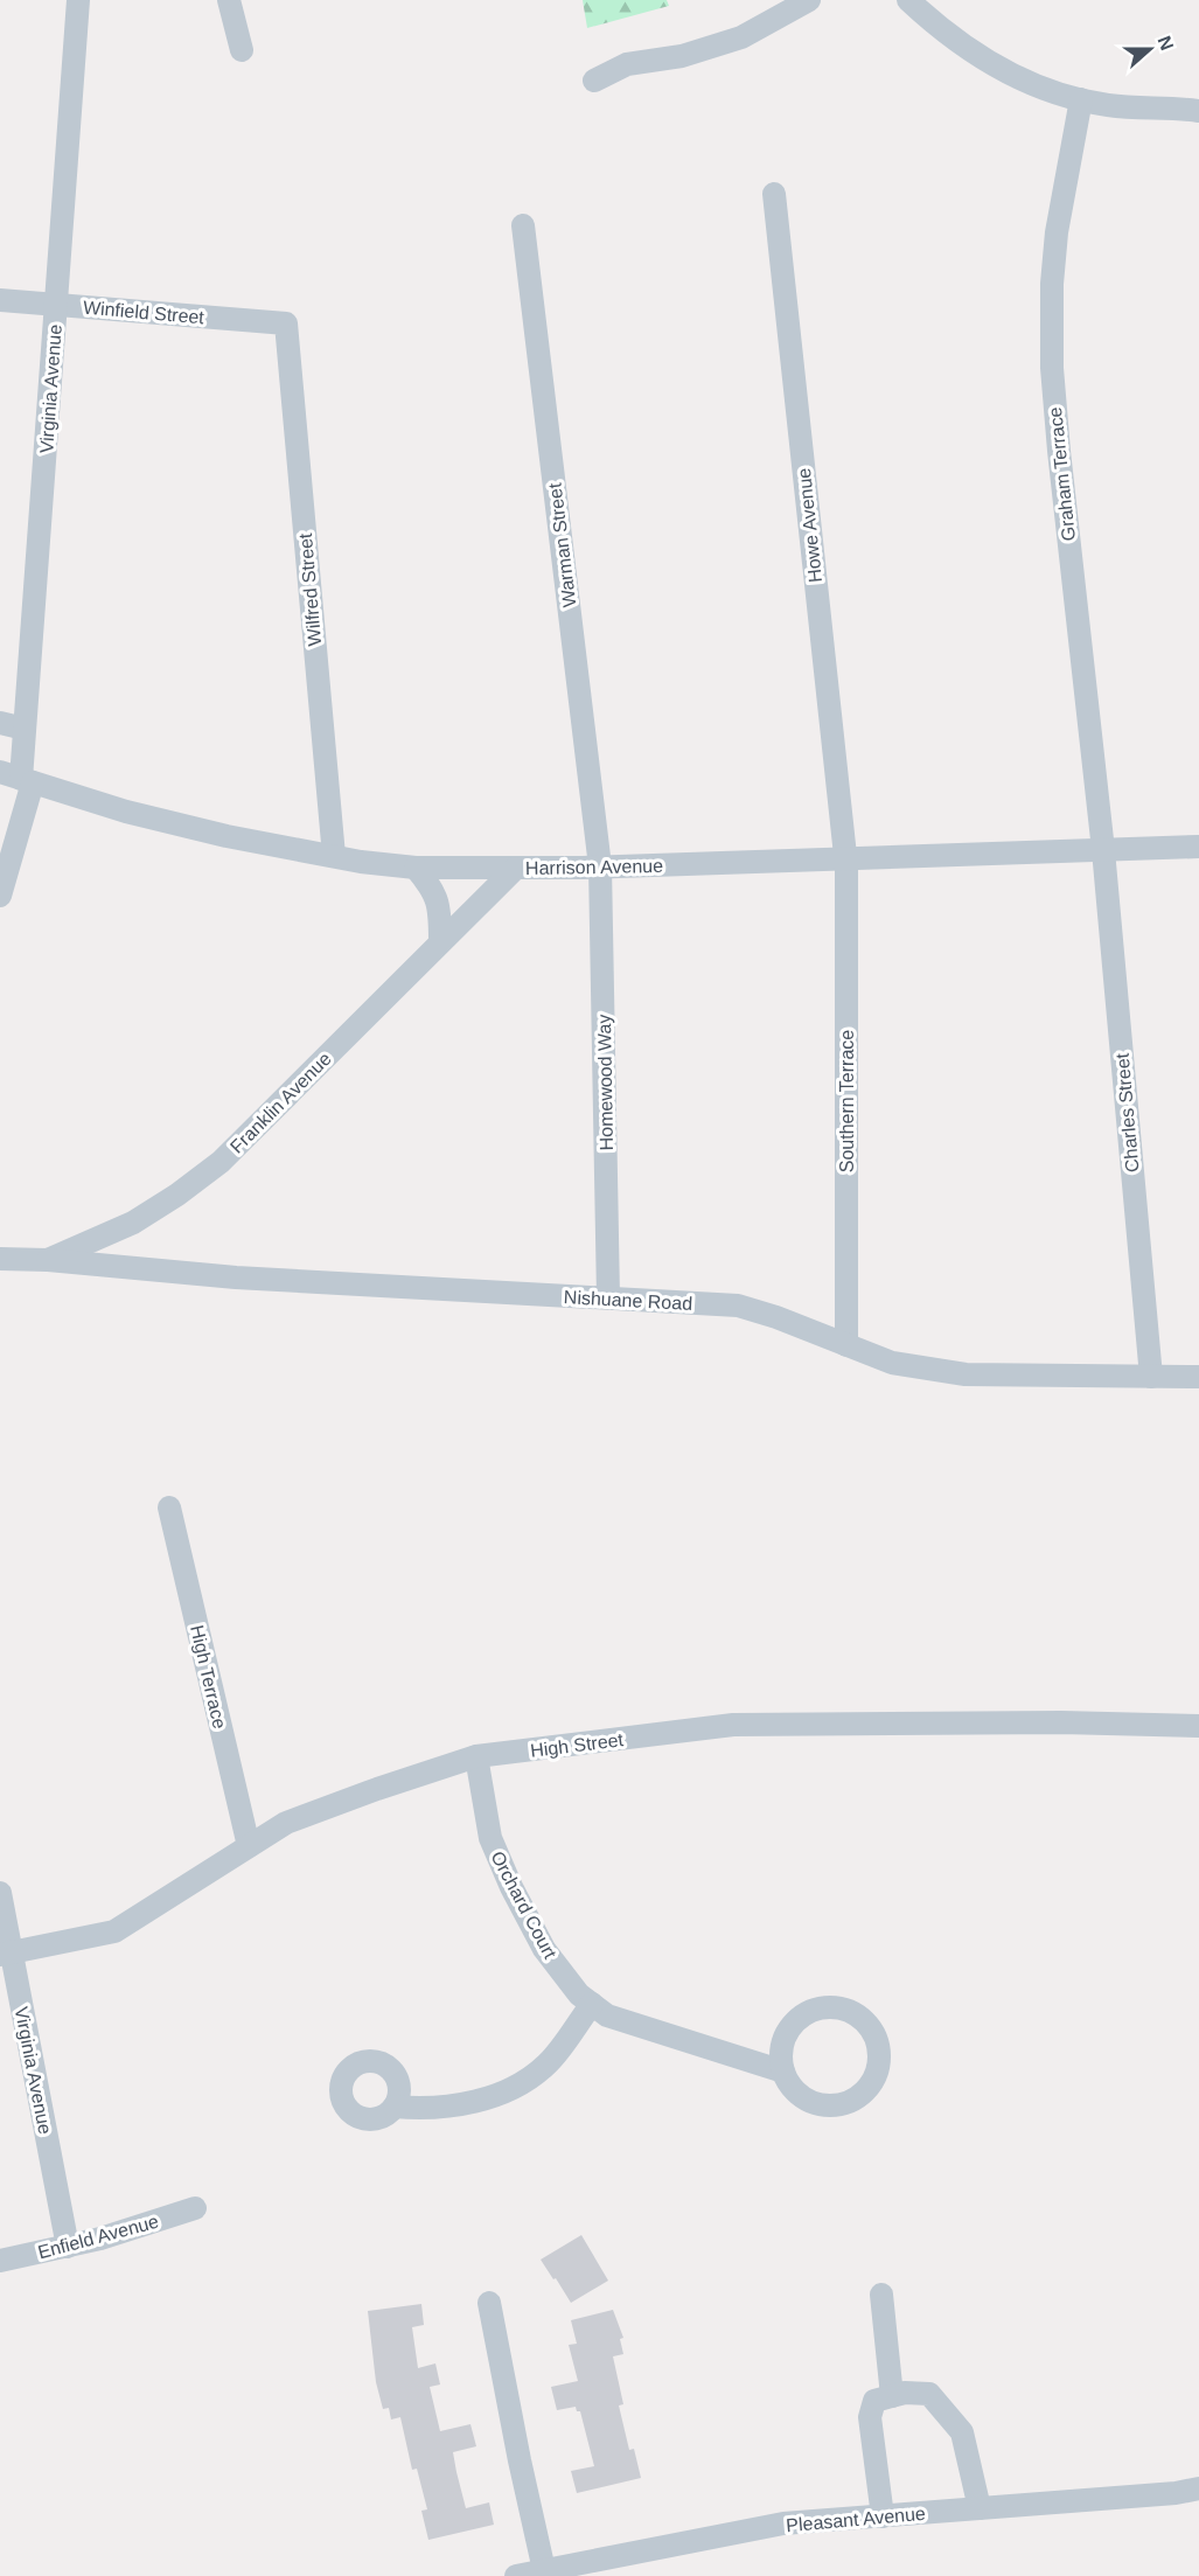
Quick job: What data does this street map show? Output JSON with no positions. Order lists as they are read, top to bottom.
{
  "streets": {
    "street": [
      "Winfield Street",
      "Virginia Avenue",
      "Graham Terrace",
      "Howe Avenue",
      "Warman Street",
      "Wilfred Street",
      "Harrison Avenue",
      "Homewood Way",
      "Southern Terrace",
      "Franklin Avenue",
      "Charles Street",
      "Nishuane Road",
      "High Terrace",
      "High Street",
      "Orchard Court",
      "Enfield Avenue",
      "Pleasant Avenue"
    ]
  },
  "crossings": [
    ["Winfield Street", "Virginia Avenue"],
    ["Winfield Street", "Wilfred Street"],
    ["Virginia Avenue", "Harrison Avenue"],
    ["Virginia Avenue", "High Street"],
    ["Virginia Avenue", "Enfield Avenue"],
    ["Graham Terrace", "Harrison Avenue"],
    ["Graham Terrace", "Charles Street"],
    ["Howe Avenue", "Harrison Avenue"],
    ["Howe Avenue", "Southern Terrace"],
    ["Warman Street", "Harrison Avenue"],
    ["Warman Street", "Homewood Way"],
    ["Wilfred Street", "Harrison Avenue"],
    ["Harrison Avenue", "Homewood Way"],
    ["Harrison Avenue", "Southern Terrace"],
    ["Harrison Avenue", "Franklin Avenue"],
    ["Harrison Avenue", "Charles Street"],
    ["Homewood Way", "Nishuane Road"],
    ["Southern Terrace", "Nishuane Road"],
    ["Franklin Avenue", "Nishuane Road"],
    ["Charles Street", "Nishuane Road"],
    ["High Terrace", "High Street"],
    ["High Street", "Orchard Court"]
  ],
  "north": "right"
}
